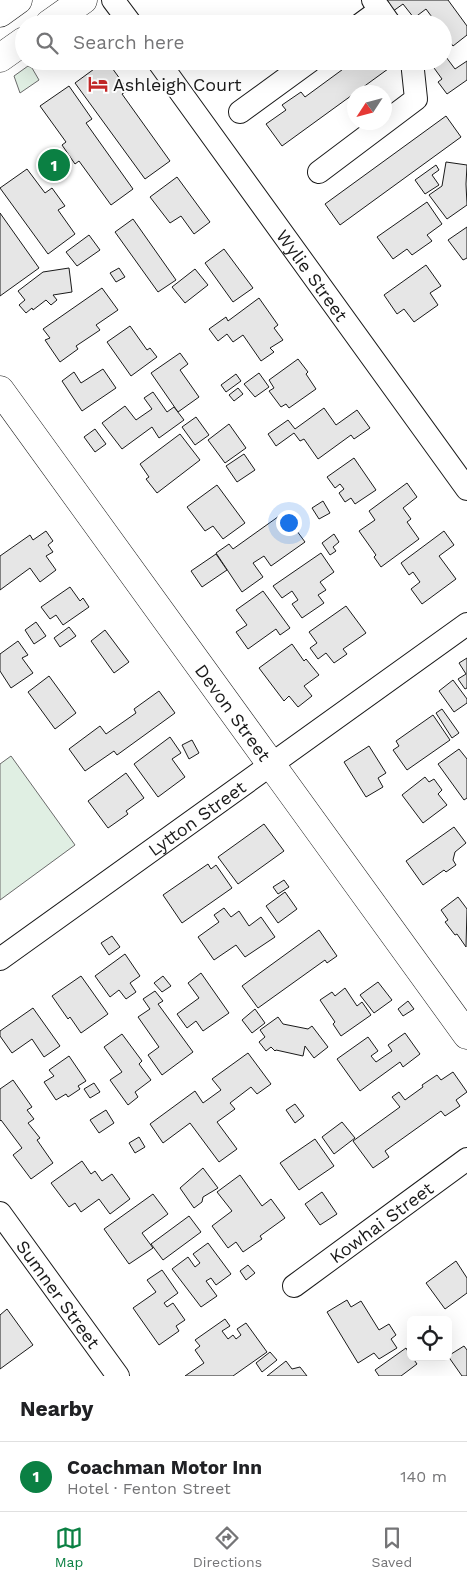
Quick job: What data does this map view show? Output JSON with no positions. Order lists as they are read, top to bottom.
{
  "streets": {
    "main road": ["Devon Street"],
    "street": [
      "Wylie Street",
      "Lytton Street",
      "Kowhai Street",
      "Sumner Street"
    ]
  },
  "crossings": [
    ["Devon Street", "Lytton Street"]
  ],
  "places": {
    "hotel": ["Ashleigh Court"]
  },
  "north": "bottom left",
  "page": {
    "search": "Search here",
    "pins": "1",
    "heading": "Nearby",
    "list": [
      {
        "mark": "1",
        "name": "Coachman Motor Inn",
        "note": "Hotel · Fenton Street",
        "value": "140 m"
      }
    ],
    "nav": ["Map", "Directions", "Saved"]
  }
}
